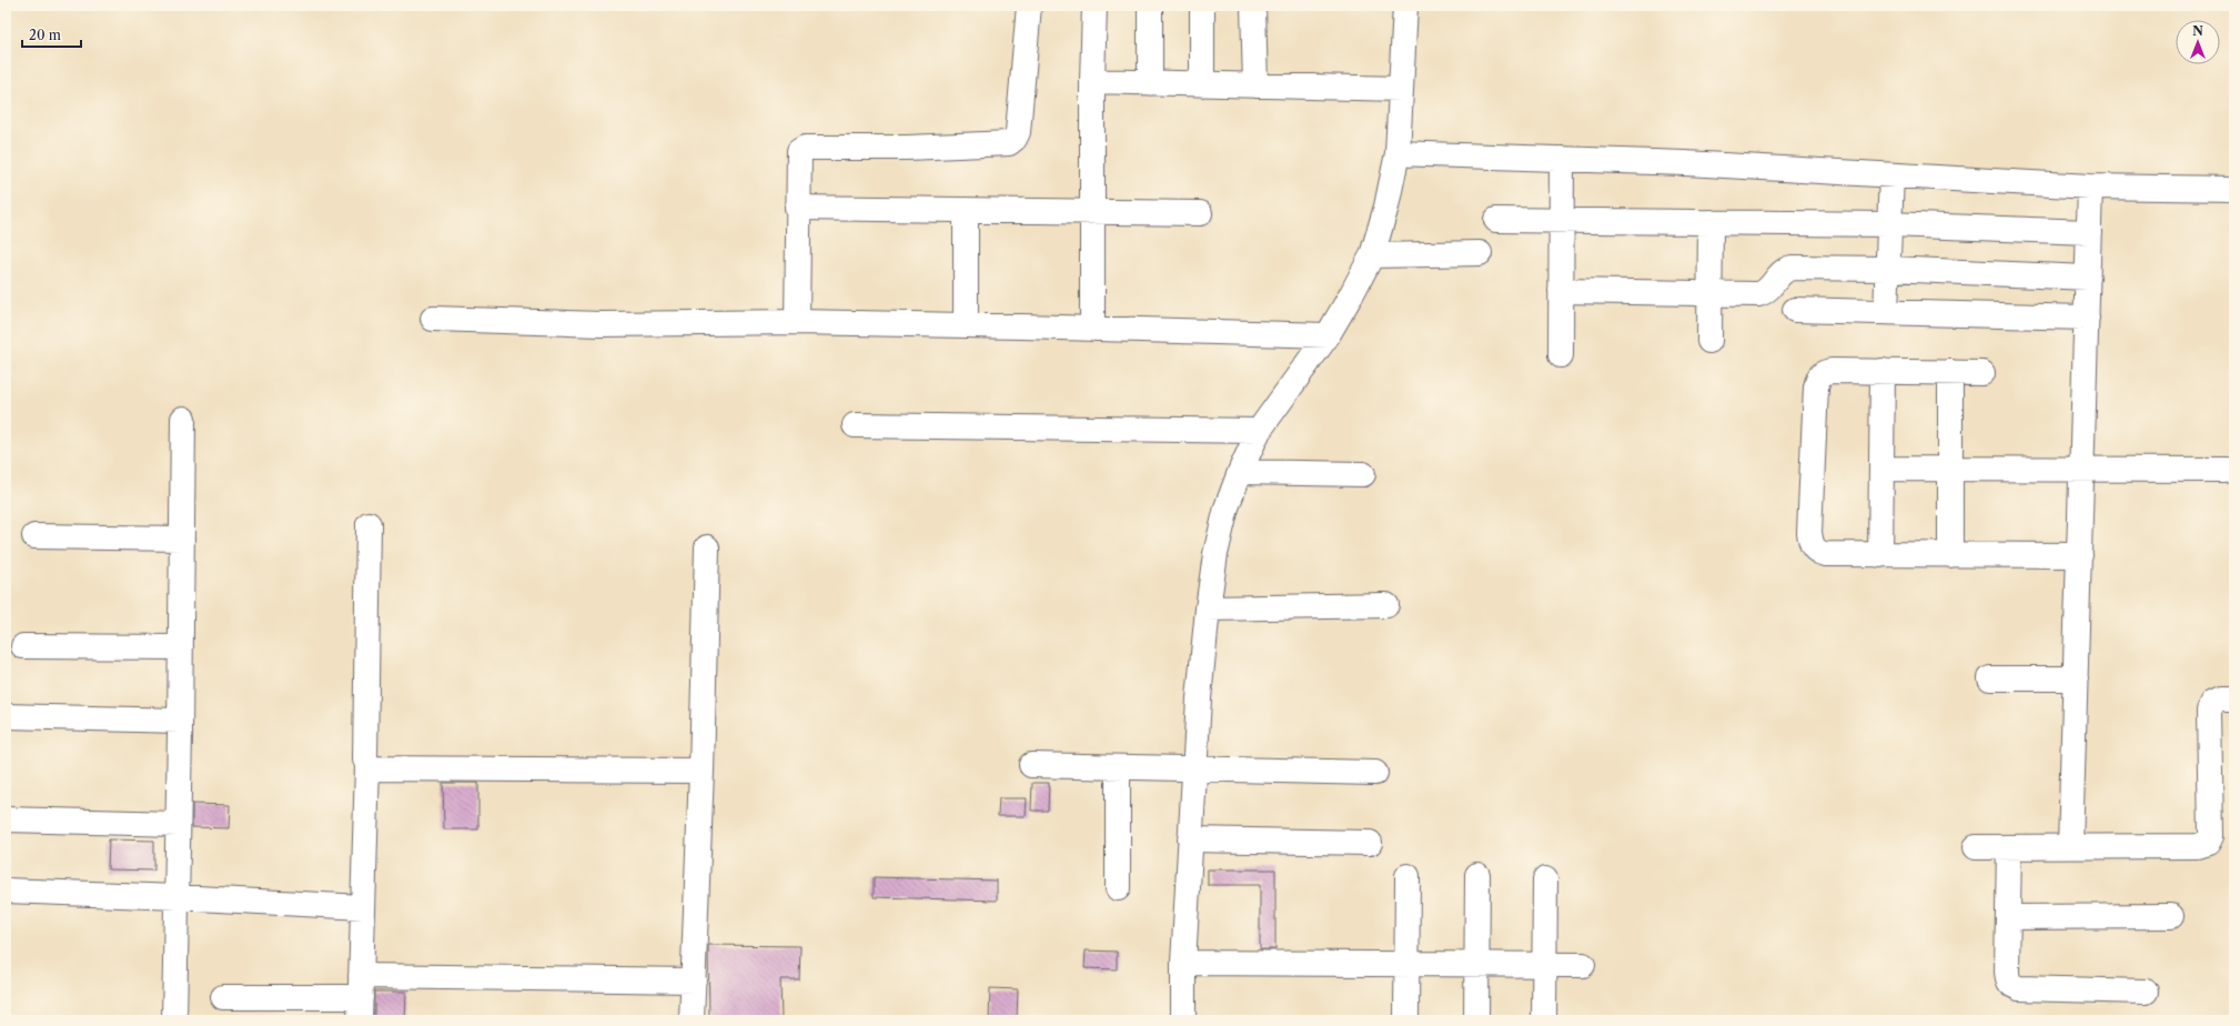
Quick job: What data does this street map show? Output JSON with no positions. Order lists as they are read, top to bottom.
{
  "scale_bar": "20 m",
  "north": "top"
}
